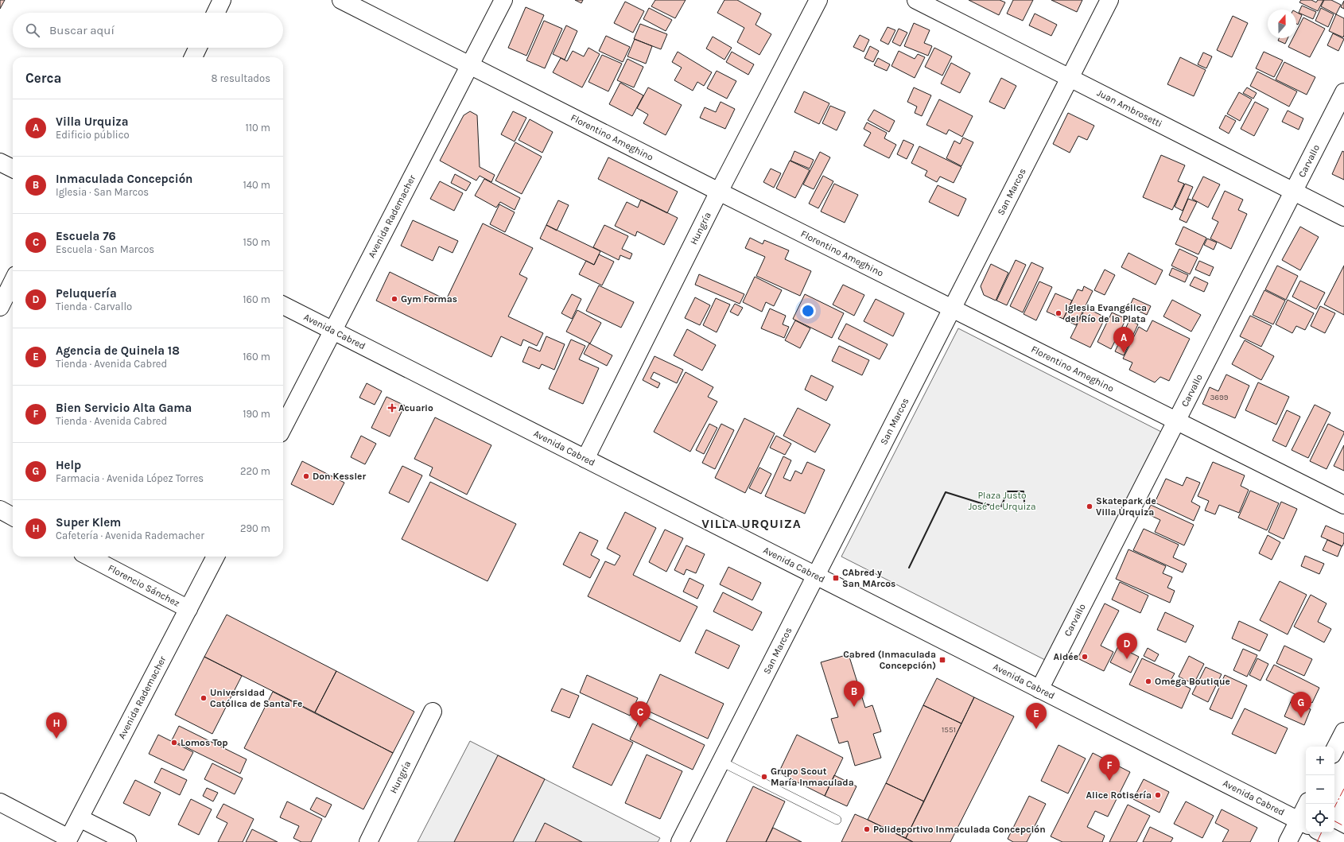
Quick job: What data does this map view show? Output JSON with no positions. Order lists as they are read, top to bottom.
{
  "streets": {
    "street": [
      "Juan Ambrosetti",
      "Florentino Ameghino",
      "Carvallo",
      "San Marcos",
      "Avenida Rademacher",
      "Hungría",
      "Avenida Cabred",
      "Florencio Sánchez"
    ]
  },
  "crossings": [
    ["Juan Ambrosetti", "Carvallo"],
    ["Juan Ambrosetti", "San Marcos"],
    ["Florentino Ameghino", "Carvallo"],
    ["Florentino Ameghino", "San Marcos"],
    ["Florentino Ameghino", "Avenida Rademacher"],
    ["Florentino Ameghino", "Hungría"],
    ["Carvallo", "Avenida Cabred"],
    ["San Marcos", "Avenida Cabred"],
    ["Avenida Rademacher", "Avenida Cabred"],
    ["Avenida Rademacher", "Florencio Sánchez"],
    ["Hungría", "Avenida Cabred"]
  ],
  "districts": ["VILLA URQUIZA"],
  "parks": ["Plaza Justo José de Urquiza"],
  "places": {
    "other": [
      "Gym Formas",
      "Iglesia Evangélica del Río de la Plata",
      "Don Kessler",
      "Skatepark de Villa Urquiza",
      "Aidée",
      "Omega Boutique",
      "Universidad Católica de Santa Fe",
      "Lomos Top",
      "Grupo Scout María Inmaculada",
      "Alice Rotisería",
      "Polideportivo Inmaculada Concepción"
    ],
    "health": ["Acuario"],
    "transit": ["CAbred y San MArcos", "Cabred (Inmaculada Concepción)"]
  },
  "house_numbers": ["3699", "1551"],
  "north": "top",
  "page": {
    "search": "Buscar aquí",
    "heading": ["Cerca", "8 resultados"],
    "list": [
      {
        "mark": "A",
        "name": "Villa Urquiza",
        "note": "Edificio público",
        "value": "110 m"
      },
      {
        "mark": "B",
        "name": "Inmaculada Concepción",
        "note": "Iglesia · San Marcos",
        "value": "140 m"
      },
      {
        "mark": "C",
        "name": "Escuela 76",
        "note": "Escuela · San Marcos",
        "value": "150 m"
      },
      {
        "mark": "D",
        "name": "Peluquería",
        "note": "Tienda · Carvallo",
        "value": "160 m"
      },
      {
        "mark": "E",
        "name": "Agencia de Quinela 18",
        "note": "Tienda · Avenida Cabred",
        "value": "160 m"
      },
      {
        "mark": "F",
        "name": "Bien Servicio Alta Gama",
        "note": "Tienda · Avenida Cabred",
        "value": "190 m"
      },
      {
        "mark": "G",
        "name": "Help",
        "note": "Farmacia · Avenida López Torres",
        "value": "220 m"
      },
      {
        "mark": "H",
        "name": "Super Klem",
        "note": "Cafetería · Avenida Rademacher",
        "value": "290 m"
      }
    ],
    "pins": [
      "A",
      "D",
      "B",
      "G",
      "C",
      "E",
      "H",
      "F"
    ],
    "map_buttons": ["+", "−"]
  }
}
